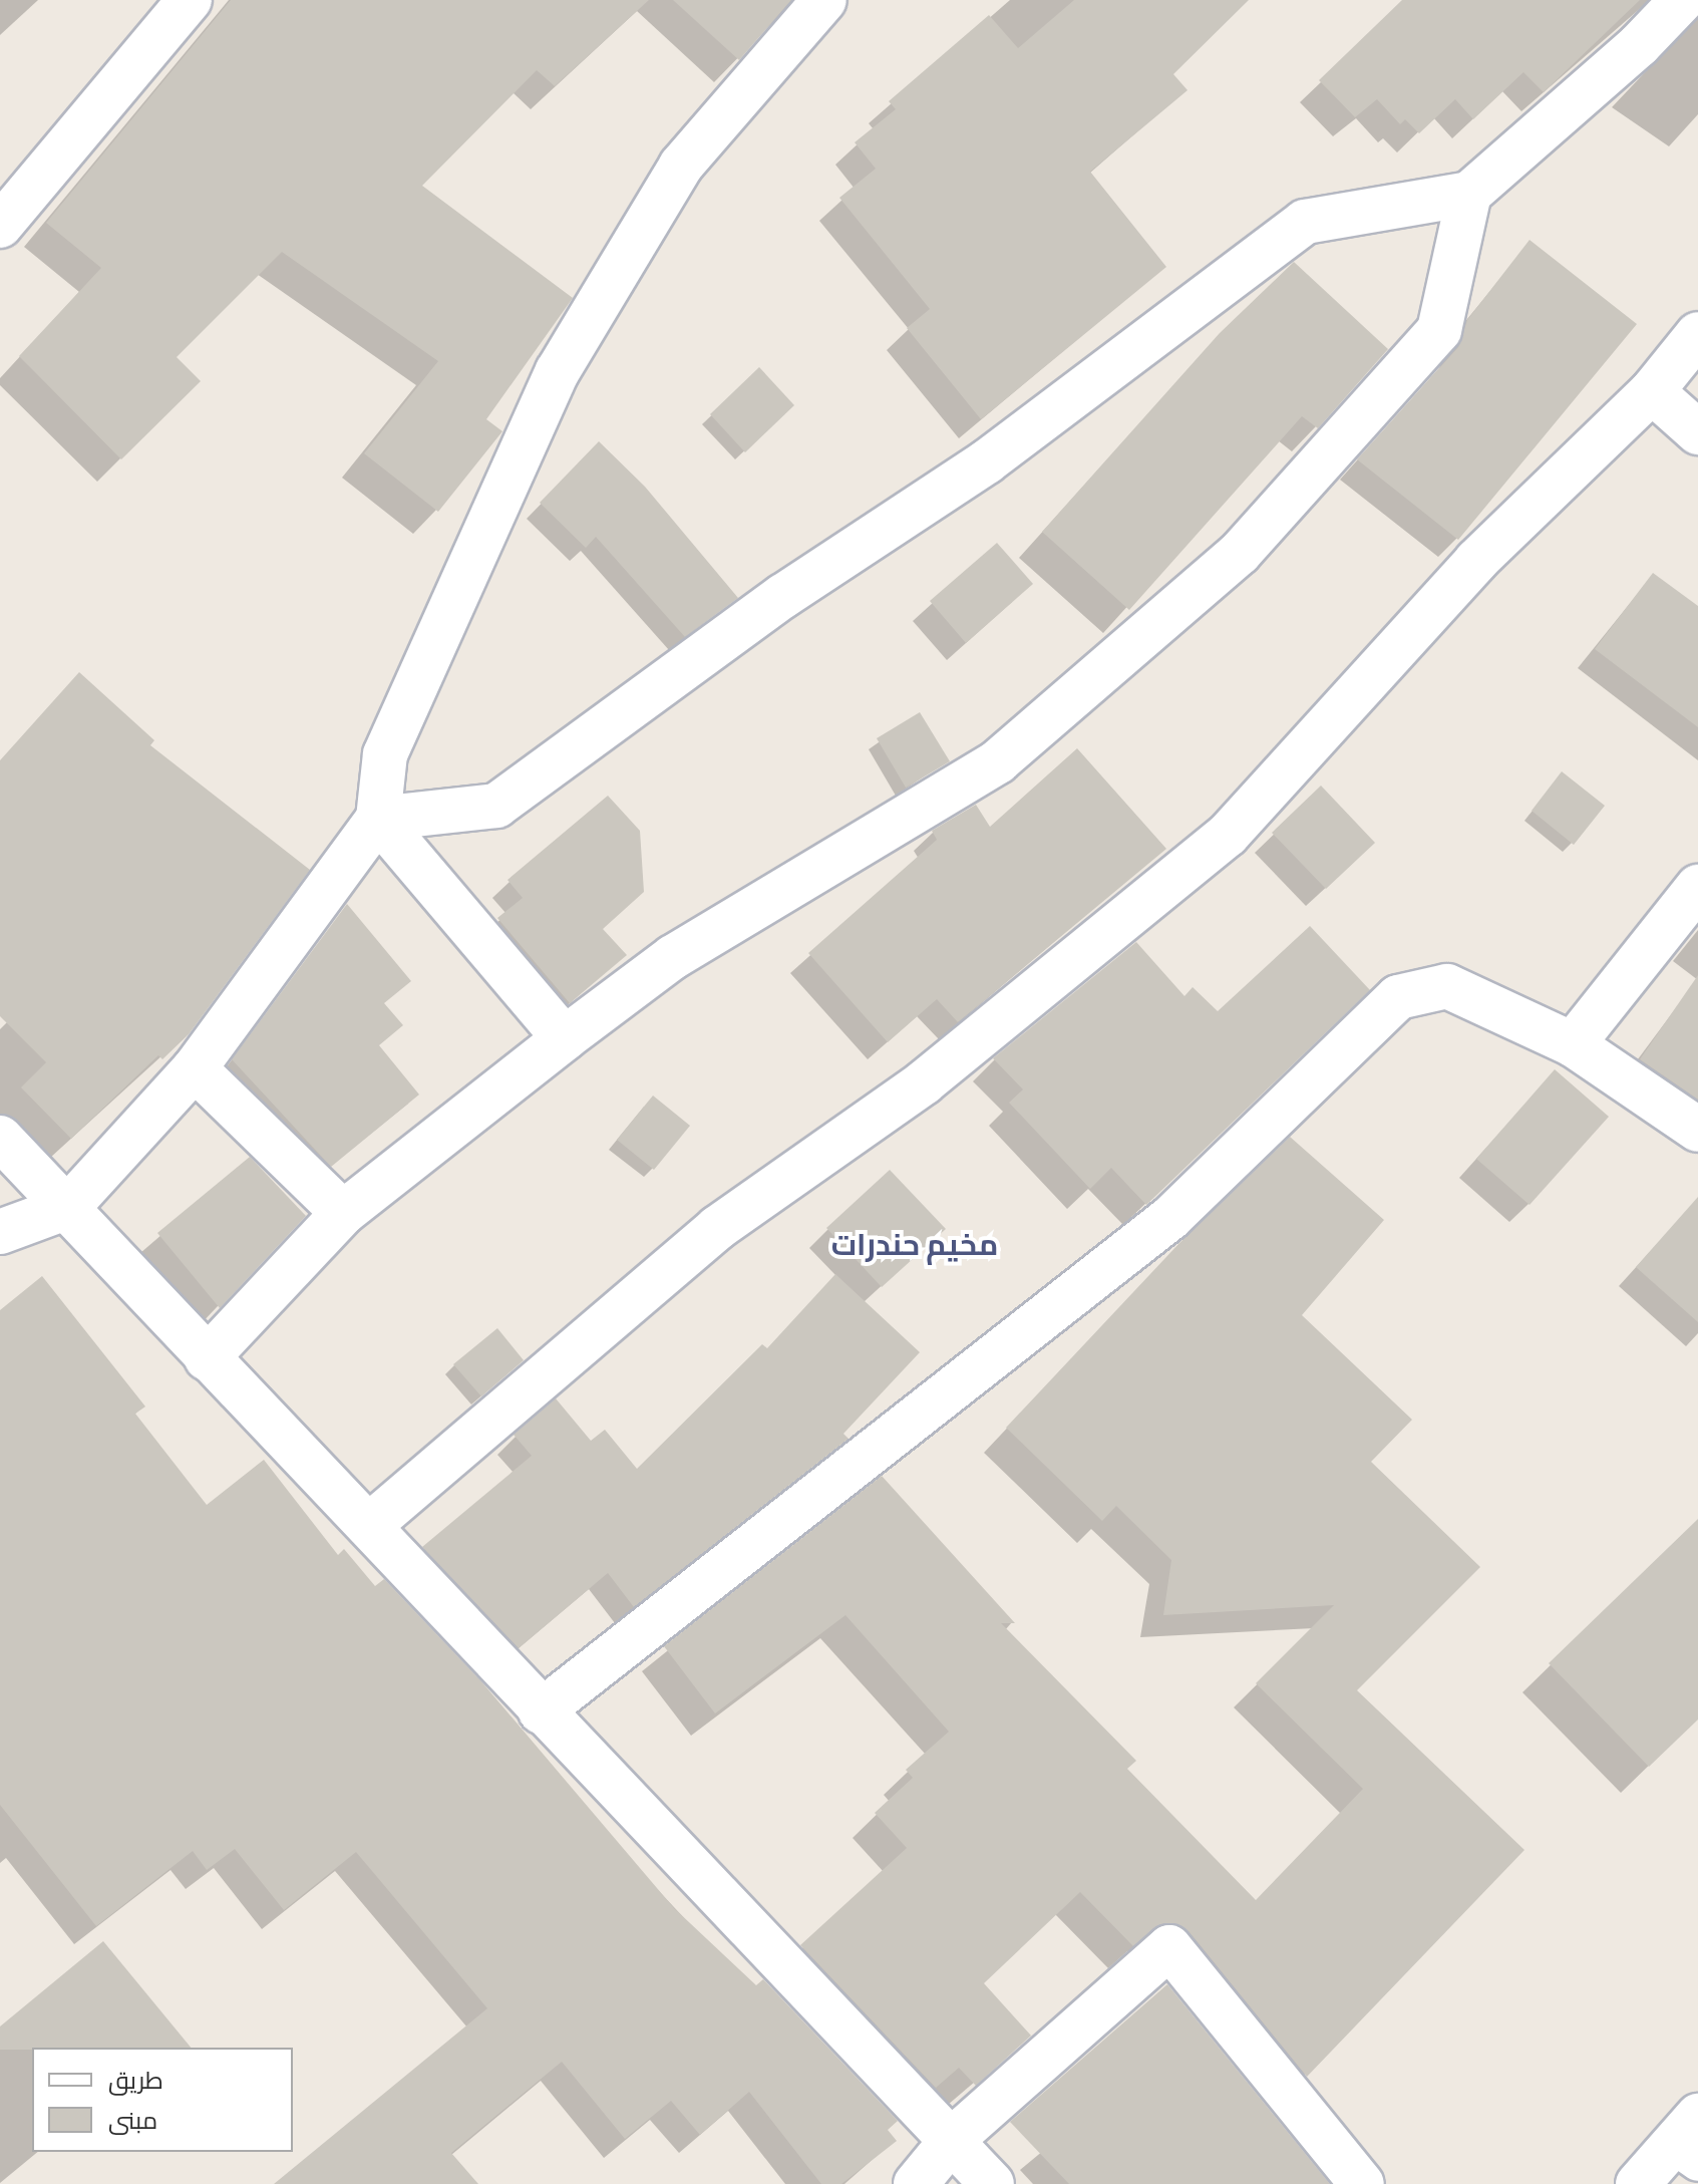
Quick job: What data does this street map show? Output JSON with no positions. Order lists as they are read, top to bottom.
{
  "districts": ["مخيم حندرات"],
  "legend": ["طريق", "مبنى"]
}
